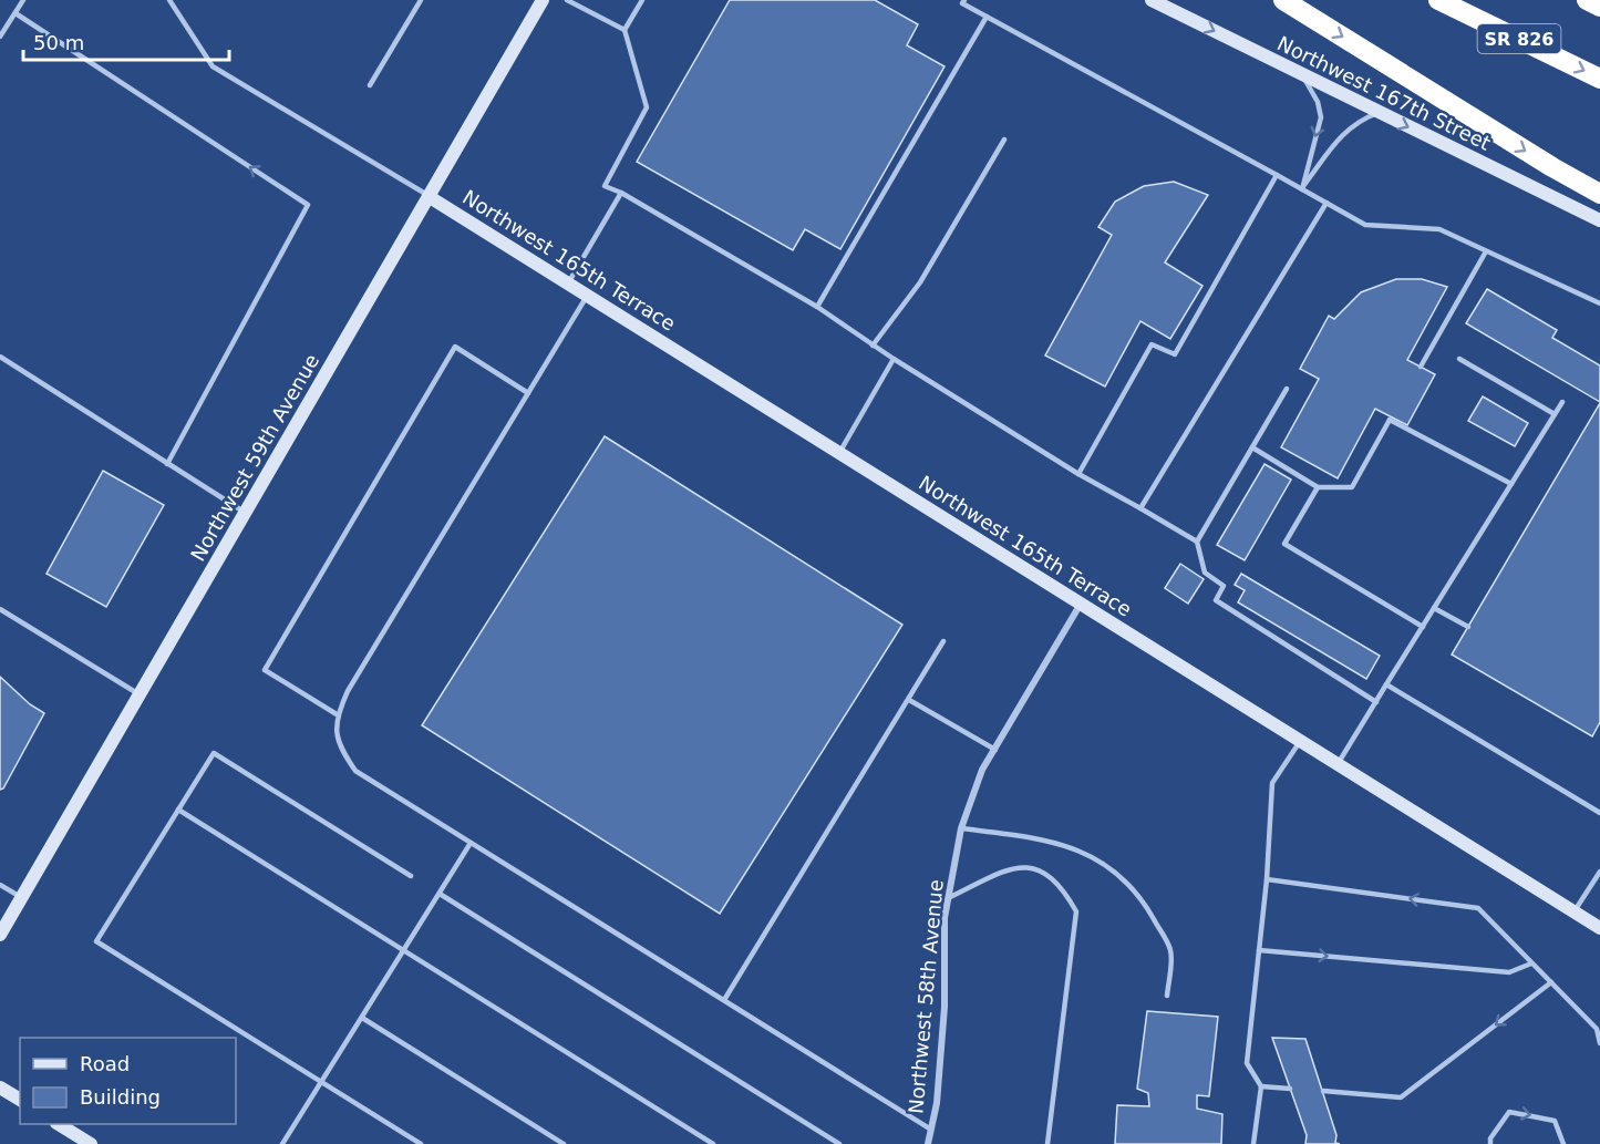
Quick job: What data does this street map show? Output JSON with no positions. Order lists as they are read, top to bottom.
{
  "streets": {
    "highway": ["SR 826"],
    "street": [
      "Northwest 167th Street",
      "Northwest 165th Terrace",
      "Northwest 59th Avenue",
      "Northwest 58th Avenue"
    ]
  },
  "crossings": [
    ["Northwest 165th Terrace", "Northwest 59th Avenue"],
    ["Northwest 165th Terrace", "Northwest 58th Avenue"]
  ],
  "one_way": ["Northwest 167th Street"],
  "legend": ["Road", "Building"],
  "scale_bar": "50 m"
}
